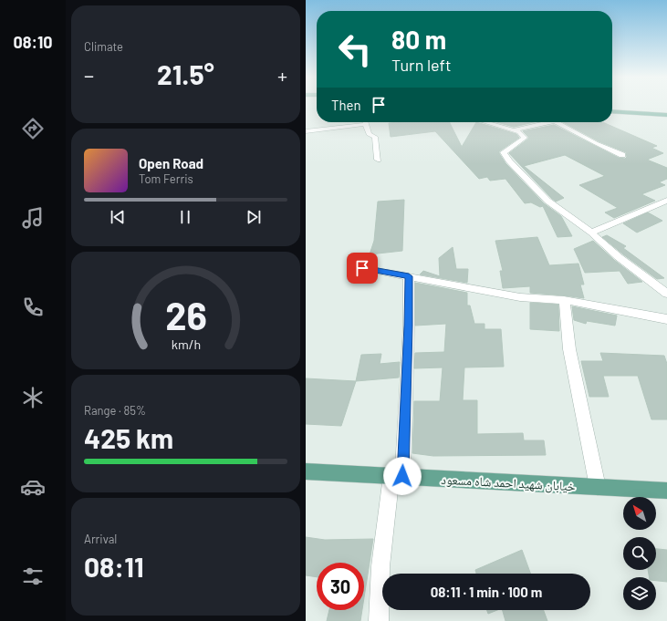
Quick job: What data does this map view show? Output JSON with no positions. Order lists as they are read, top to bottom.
{
  "streets": {
    "main road": ["خیابان شهید احمد شاه مسعود"]
  },
  "north": "top left",
  "page": {
    "tabs": "08:10",
    "tile": [
      "Climate",
      ["Range · 85%", "425 km"],
      ["Arrival", "08:11"]
    ],
    "turn": ["80 m", "Turn left"],
    "heat": ["−", "21.5°", "+"],
    "then": "Then",
    "song": ["Open Road", "Tom Ferris"],
    "limit": "30",
    "trip": "08:11 · 1 min · 100 m",
    "gauge": ["26", "km/h"]
  }
}
